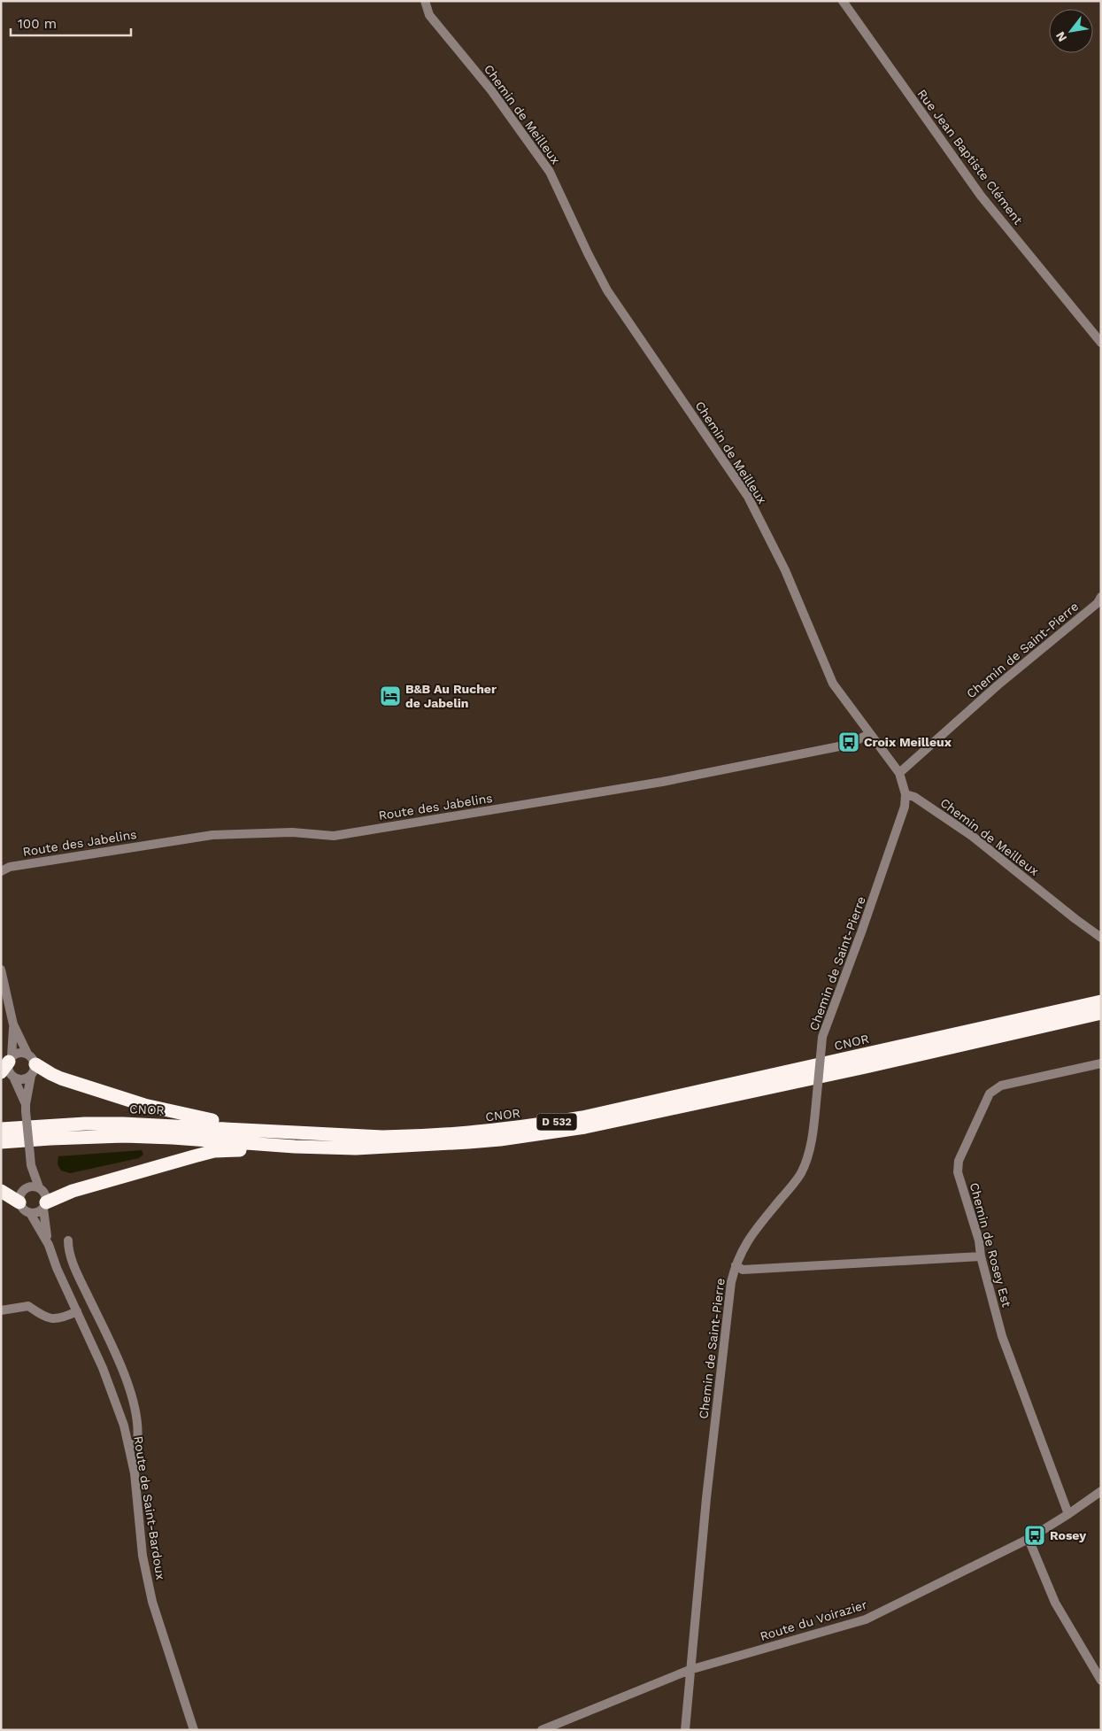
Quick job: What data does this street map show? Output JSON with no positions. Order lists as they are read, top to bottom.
{
  "streets": {
    "highway": ["CNOR", "D 532"],
    "street": [
      "Chemin de Meilleux",
      "Rue Jean Baptiste Clément",
      "Chemin de Saint-Pierre",
      "Route des Jabelins",
      "Chemin de Rosey Est",
      "Route de Saint-Bardoux",
      "Route du Voirazier"
    ]
  },
  "crossings": [
    ["Chemin de Meilleux", "Chemin de Saint-Pierre"],
    ["Chemin de Meilleux", "Route des Jabelins"],
    ["Chemin de Saint-Pierre", "Route du Voirazier"],
    ["Chemin de Rosey Est", "Route du Voirazier"]
  ],
  "places": {
    "hotel": ["B&B Au Rucher de Jabelin"],
    "bus stop": ["Croix Meilleux", "Rosey"]
  },
  "scale_bar": "100 m",
  "north": "bottom left"
}
